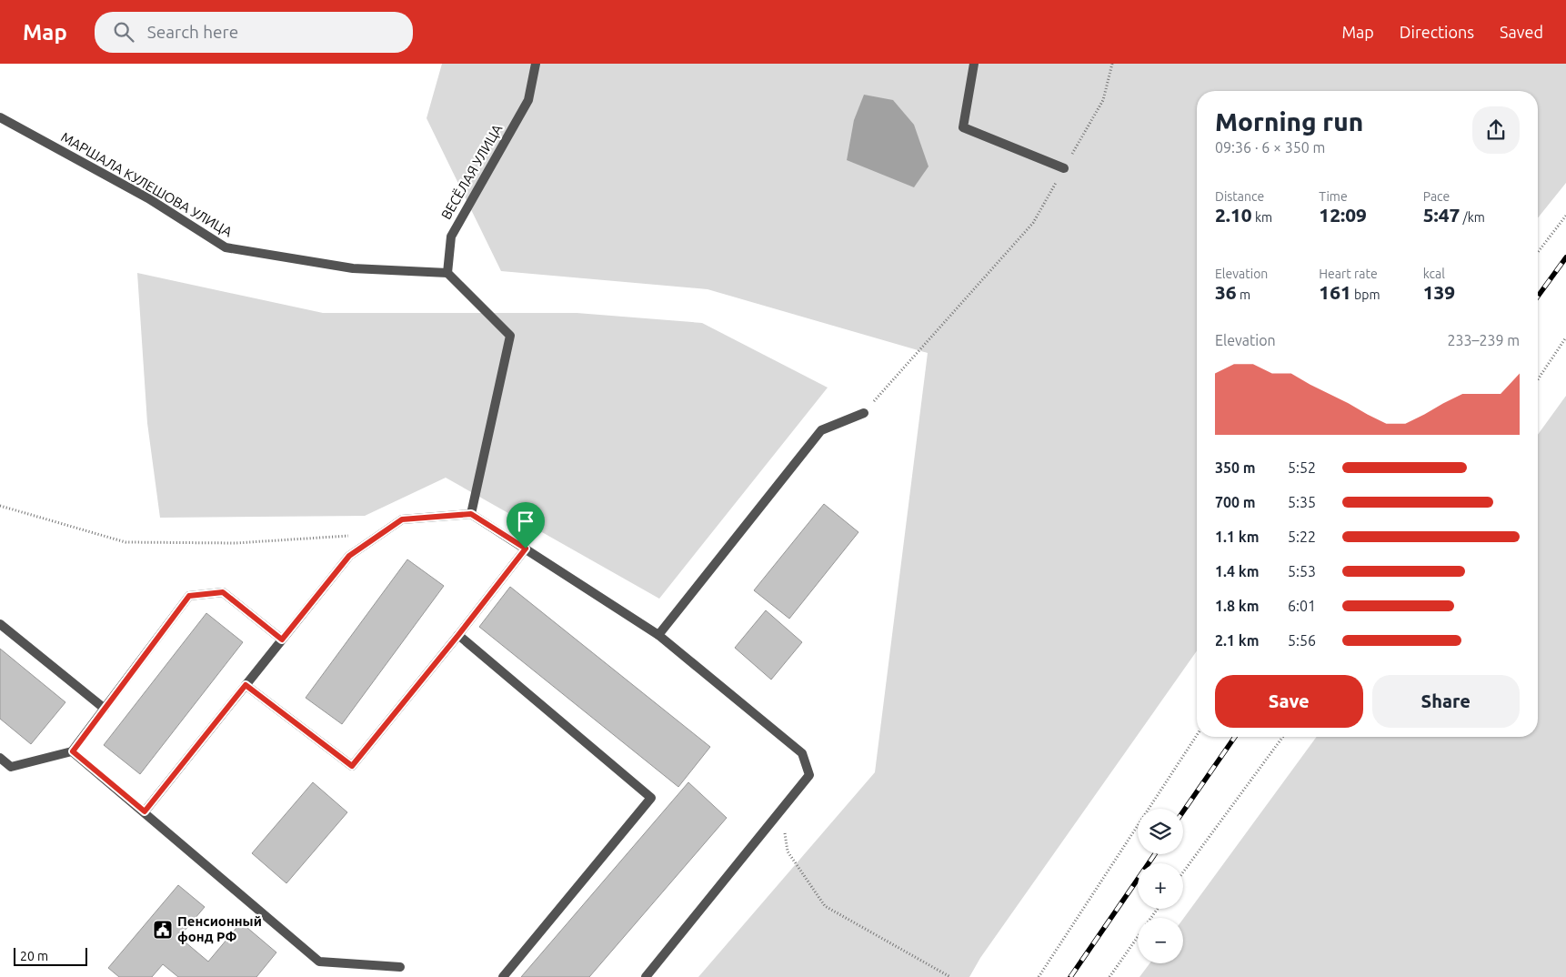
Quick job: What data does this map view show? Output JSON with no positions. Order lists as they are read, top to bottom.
{
  "streets": {
    "street": ["ВЕСЁЛАЯ УЛИЦА", "МАРШАЛА КУЛЕШОВА УЛИЦА"]
  },
  "crossings": [
    ["ВЕСЁЛАЯ УЛИЦА", "МАРШАЛА КУЛЕШОВА УЛИЦА"]
  ],
  "places": {
    "public building": ["Пенсионный фонд РФ"]
  },
  "scale_bar": "20 m",
  "page": {
    "header": "Map",
    "search": "Search here",
    "nav": ["Map", "Directions", "Saved"],
    "heading": ["Morning run", "09:36 · 6 × 350 m"],
    "stats": [
      ["Distance", "2.10 km"],
      ["Time", "12:09"],
      ["Pace", "5:47 /km"],
      ["Elevation", "36 m"],
      ["Heart rate", "161 bpm"],
      ["kcal", "139"]
    ],
    "chart": ["Elevation", "233–239 m"],
    "list": [
      {
        "name": "350 m",
        "note": "5:52"
      },
      {
        "name": "700 m",
        "note": "5:35"
      },
      {
        "name": "1.1 km",
        "note": "5:22"
      },
      {
        "name": "1.4 km",
        "note": "5:53"
      },
      {
        "name": "1.8 km",
        "note": "6:01"
      },
      {
        "name": "2.1 km",
        "note": "5:56"
      }
    ],
    "buttons": ["Save", "Share"],
    "map_buttons": ["+", "−"],
    "scale": "20 m"
  }
}
